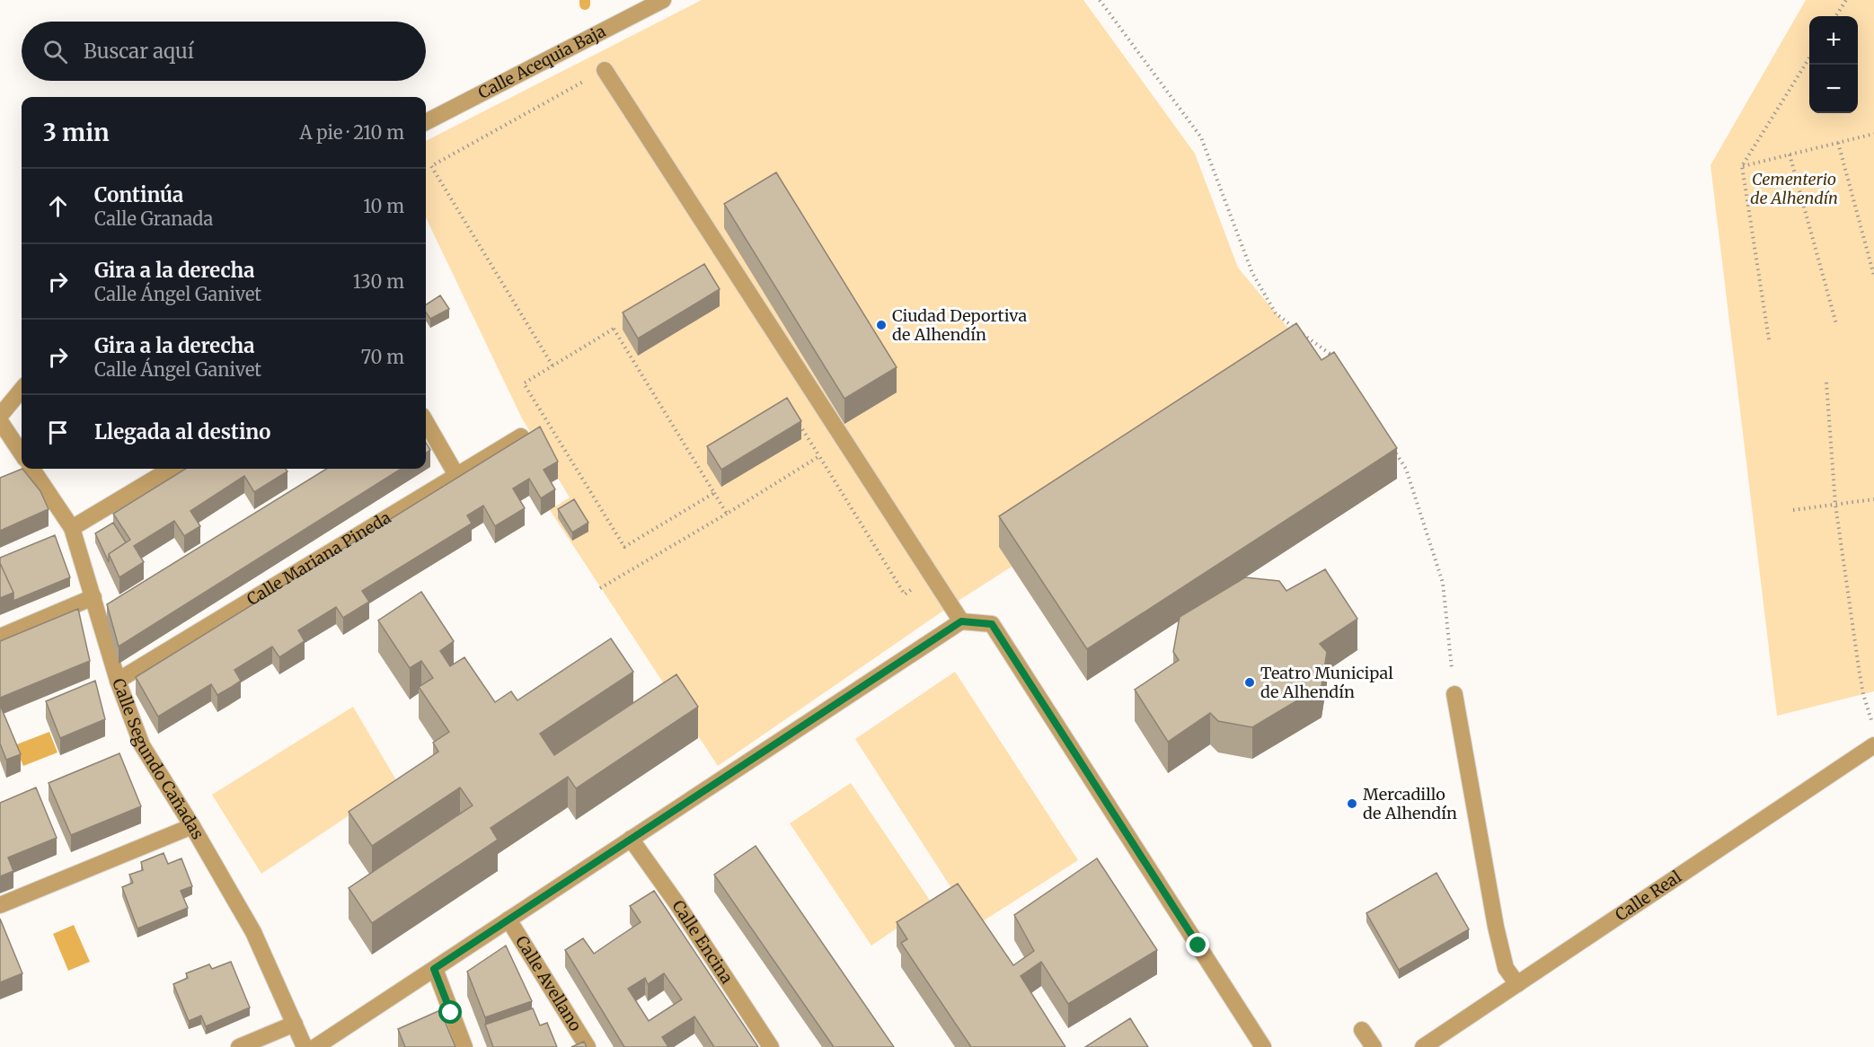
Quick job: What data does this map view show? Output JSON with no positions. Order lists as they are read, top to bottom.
{
  "streets": {
    "street": [
      "Calle Acequia Baja",
      "Calle Mariana Pineda",
      "Calle Segundo Cañadas",
      "Calle Real",
      "Calle Encina",
      "Calle Avellano"
    ]
  },
  "crossings": [
    ["Calle Mariana Pineda", "Calle Segundo Cañadas"]
  ],
  "parks": ["Cementerio de Alhendín"],
  "places": ["Ciudad Deportiva de Alhendín", "Teatro Municipal de Alhendín", "Mercadillo de Alhendín"],
  "page": {
    "map_buttons": ["+", "−"],
    "search": "Buscar aquí",
    "heading": ["3 min", "A pie · 210 m"],
    "list": [
      ["Continúa", "Calle Granada", "10 m"],
      ["Gira a la derecha", "Calle Ángel Ganivet", "130 m"],
      ["Gira a la derecha", "Calle Ángel Ganivet", "70 m"],
      "Llegada al destino"
    ]
  }
}
